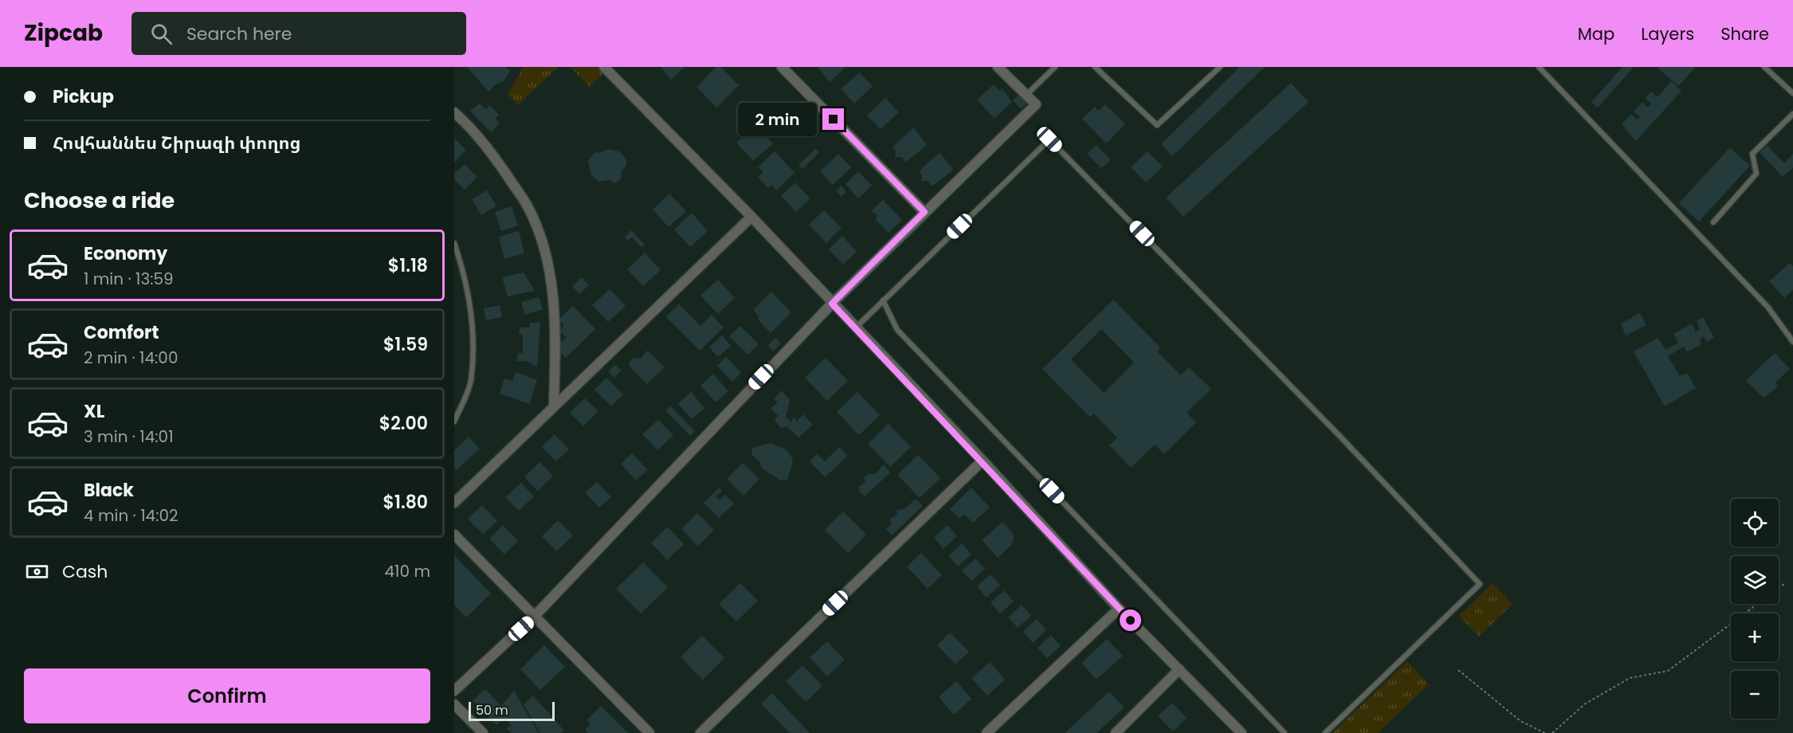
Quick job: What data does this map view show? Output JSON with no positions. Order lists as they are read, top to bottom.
{
  "scale_bar": "50 m",
  "page": {
    "header": "Zipcab",
    "search": "Search here",
    "nav": ["Map", "Layers", "Share"],
    "banner": ["Pickup", "Հովհաննես Շիրազի փողոց"],
    "bubble": "2 min",
    "heading": "Choose a ride",
    "list": [
      {
        "name": "Economy",
        "note": "1 min · 13:59",
        "value": "$1.18"
      },
      {
        "name": "Comfort",
        "note": "2 min · 14:00",
        "value": "$1.59"
      },
      {
        "name": "XL",
        "note": "3 min · 14:01",
        "value": "$2.00"
      },
      {
        "name": "Black",
        "note": "4 min · 14:02",
        "value": "$1.80"
      }
    ],
    "map_buttons": ["+", "−"],
    "pay": ["Cash", "410 m"],
    "buttons": "Confirm",
    "scale": "50 m"
  }
}
